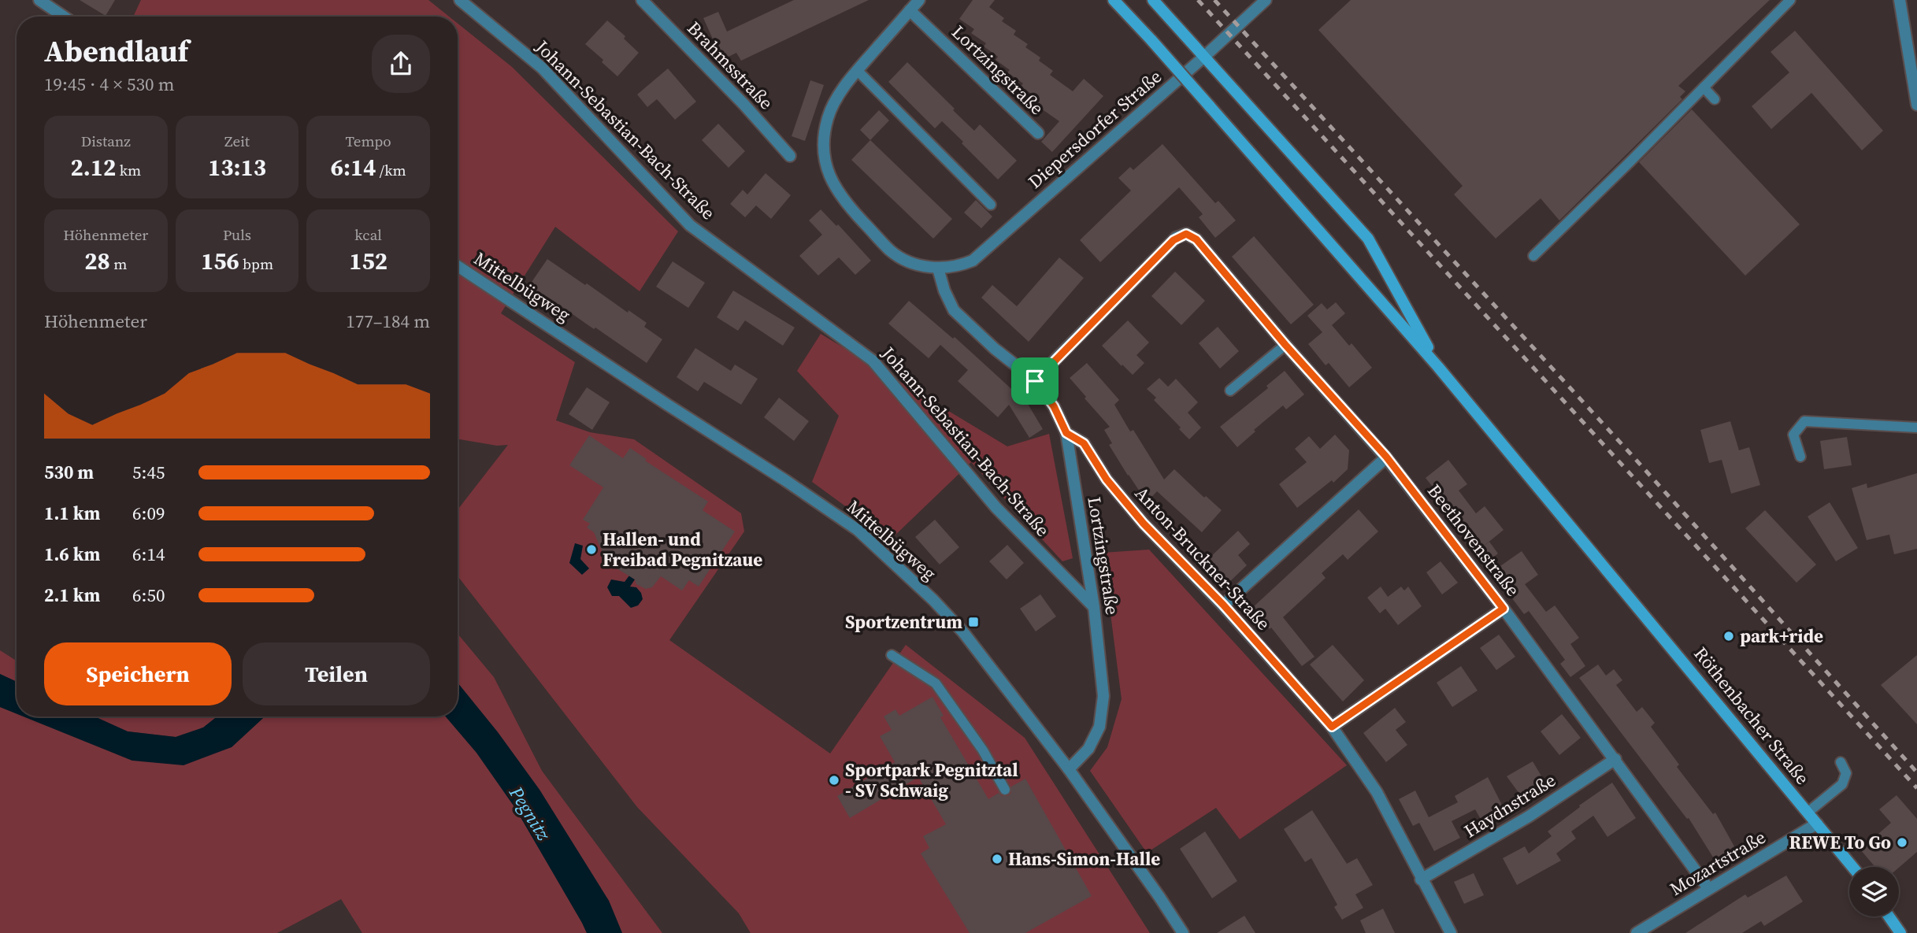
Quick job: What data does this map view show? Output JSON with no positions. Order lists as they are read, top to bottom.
{
  "streets": {
    "main road": ["Röthenbacher Straße"],
    "street": [
      "Brahmsstraße",
      "Lortzingstraße",
      "Diepersdorfer Straße",
      "Johann-Sebastian-Bach-Straße",
      "Mittelbügweg",
      "Beethovenstraße",
      "Anton-Bruckner-Straße",
      "Haydnstraße",
      "Mozartstraße"
    ]
  },
  "crossings": [
    ["Lortzingstraße", "Diepersdorfer Straße"],
    ["Lortzingstraße", "Johann-Sebastian-Bach-Straße"],
    ["Lortzingstraße", "Mittelbügweg"],
    ["Lortzingstraße", "Beethovenstraße"],
    ["Lortzingstraße", "Anton-Bruckner-Straße"],
    ["Beethovenstraße", "Haydnstraße"],
    ["Beethovenstraße", "Mozartstraße"],
    ["Anton-Bruckner-Straße", "Haydnstraße"],
    ["Röthenbacher Straße", "Mozartstraße"]
  ],
  "water": ["Pegnitz"],
  "places": {
    "other": [
      "Hallen- und Freibad Pegnitzaue",
      "park+ride",
      "Sportpark Pegnitztal - SV Schwaig",
      "REWE To Go",
      "Hans-Simon-Halle"
    ],
    "transit": ["Sportzentrum"]
  },
  "page": {
    "heading": ["Abendlauf", "19:45 · 4 × 530 m"],
    "stats": [
      ["Distanz", "2.12 km"],
      ["Zeit", "13:13"],
      ["Tempo", "6:14 /km"],
      ["Höhenmeter", "28 m"],
      ["Puls", "156 bpm"],
      ["kcal", "152"]
    ],
    "chart": ["Höhenmeter", "177–184 m"],
    "list": [
      {
        "name": "530 m",
        "note": "5:45"
      },
      {
        "name": "1.1 km",
        "note": "6:09"
      },
      {
        "name": "1.6 km",
        "note": "6:14"
      },
      {
        "name": "2.1 km",
        "note": "6:50"
      }
    ],
    "buttons": ["Speichern", "Teilen"]
  }
}
